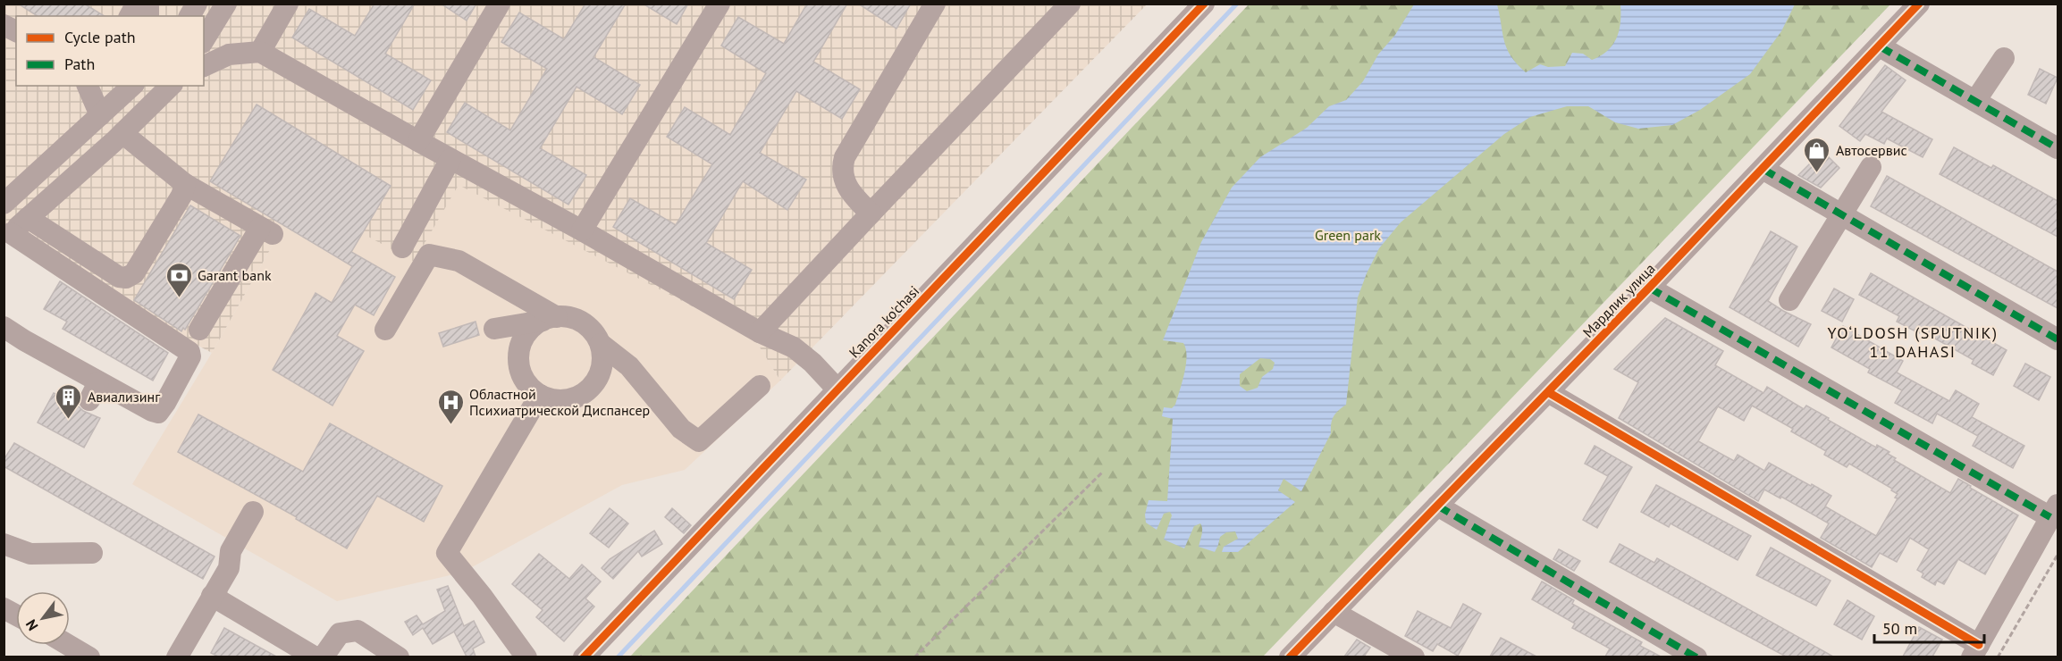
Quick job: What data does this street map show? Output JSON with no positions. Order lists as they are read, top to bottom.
{
  "streets": {
    "street": ["Мардлик улица", "Kanora ko'chasi"]
  },
  "districts": ["YO‘LDOSH (SPUTNIK) 11 DAHASI"],
  "parks": ["Green park"],
  "places": {
    "shop": ["Автосервис"],
    "bank": ["Garant bank"],
    "building": ["Авиализинг"],
    "hospital": ["Областной Психиатрической Диспансер"]
  },
  "legend": ["Cycle path", "Path"],
  "scale_bar": "50 m",
  "north": "bottom left"
}
